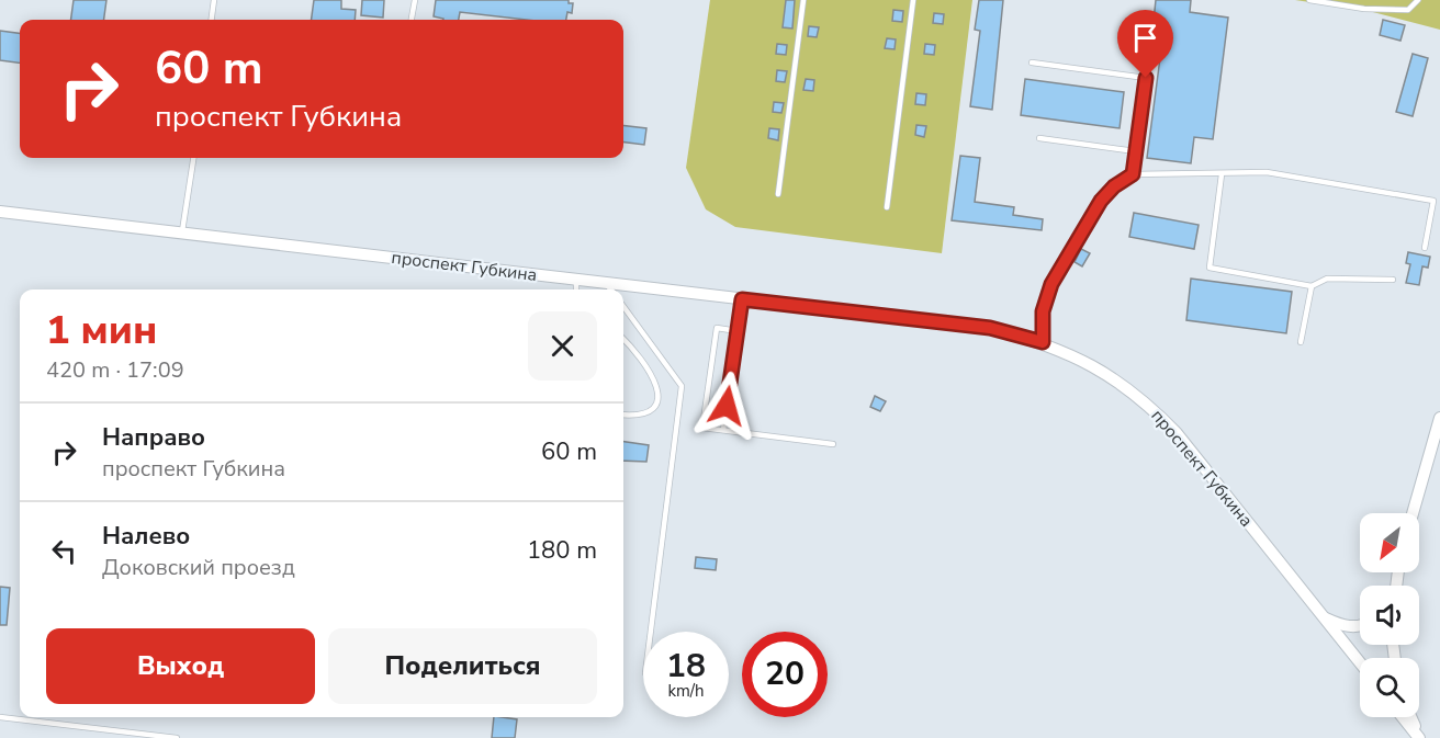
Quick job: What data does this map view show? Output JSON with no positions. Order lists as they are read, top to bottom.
{
  "streets": {
    "street": ["проспект Губкина"]
  },
  "north": "bottom left",
  "page": {
    "turn": ["60 m", "проспект Губкина"],
    "heading": ["1 мин", "420 m · 17:09"],
    "list": [
      {
        "name": "Направо",
        "note": "проспект Губкина",
        "value": "60 m"
      },
      {
        "name": "Налево",
        "note": "Доковский проезд",
        "value": "180 m"
      }
    ],
    "buttons": ["Выход", "Поделиться"],
    "speed": "18 km/h",
    "limit": "20"
  }
}
